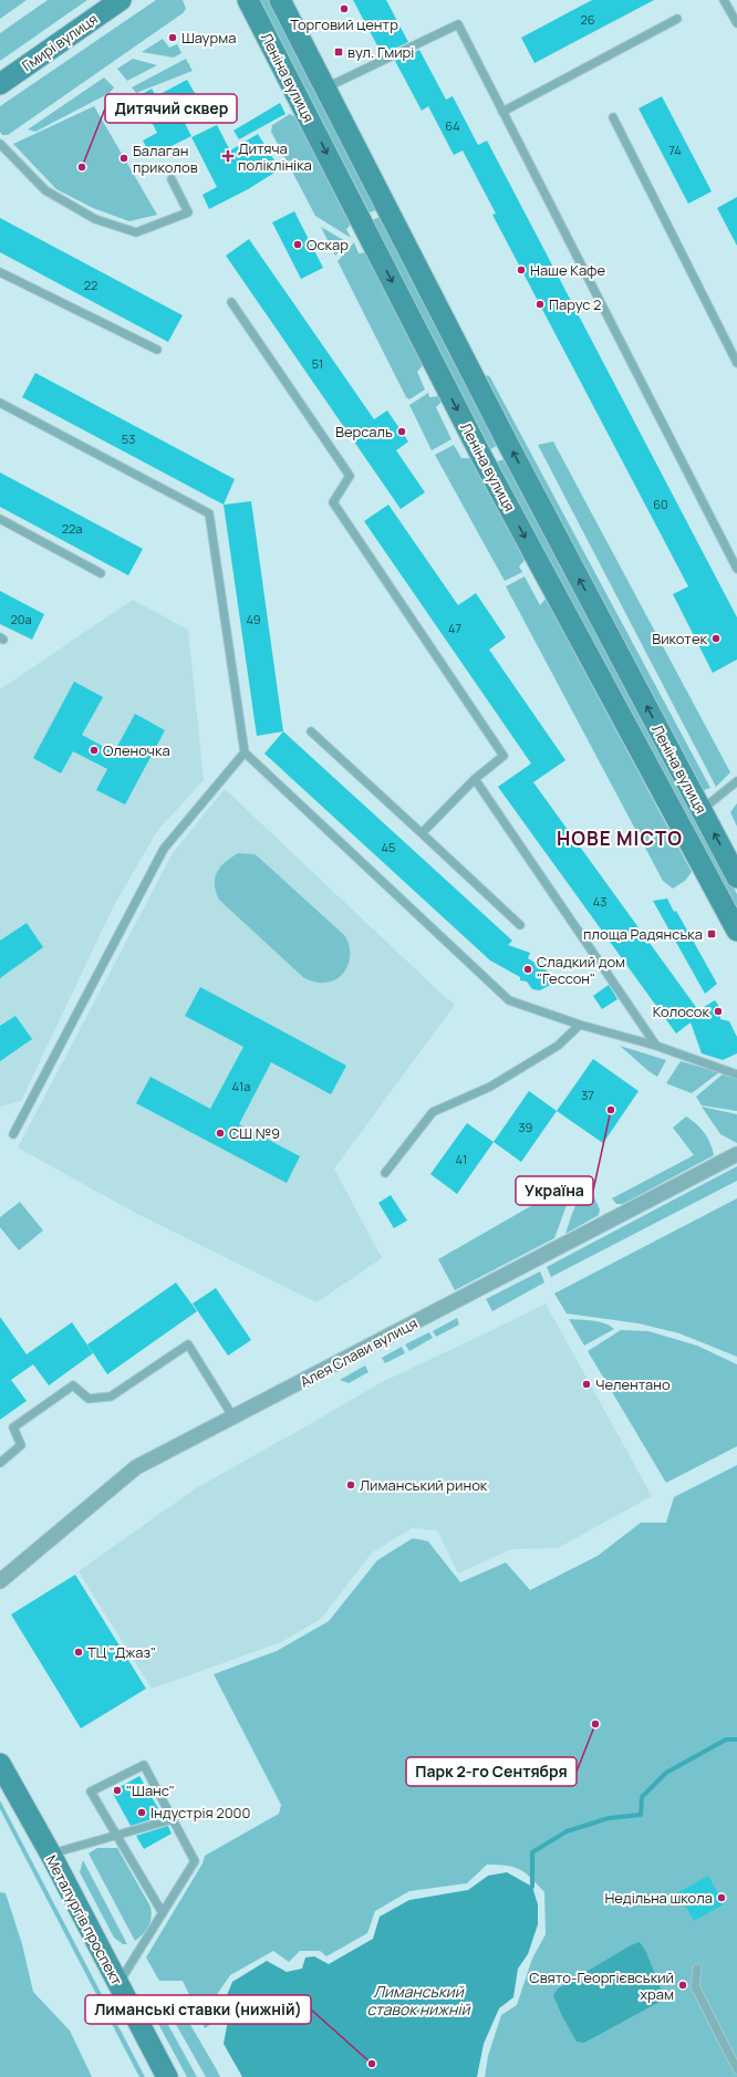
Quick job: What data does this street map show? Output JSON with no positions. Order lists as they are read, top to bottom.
{
  "streets": {
    "street": [
      "Гмирі вулиця",
      "Леніна вулиця",
      "Алея Слави вулиця",
      "Металургів проспект"
    ]
  },
  "districts": ["НОВЕ МІСТО"],
  "water": ["Лиманський ставок нижній"],
  "places": {
    "other": [
      "Торговий центр",
      "Шаурма",
      "Балаган приколов",
      "Дитячий сквер",
      "Оскар",
      "Наше Кафе",
      "Парус 2",
      "Версаль",
      "Викотек",
      "Оленочка",
      "Сладкий дом \"Гессон\"",
      "Колосок",
      "Україна",
      "СШ №9",
      "Челентано",
      "Лиманський ринок",
      "ТЦ \"Джаз\"",
      "Парк 2-го Сентября",
      "\"Шанс\"",
      "Індустрія 2000",
      "Недільна школа",
      "Свято-Георгієвський храм",
      "Лиманські ставки (нижній)"
    ],
    "transit": ["вул. Гмирi", "площа Радянська"],
    "health": ["Дитяча поліклініка"]
  },
  "house_numbers": [
    "26",
    "64",
    "74",
    "22",
    "51",
    "53",
    "60",
    "22а",
    "20а",
    "49",
    "47",
    "45",
    "43",
    "41а",
    "37",
    "39",
    "41"
  ]
}
